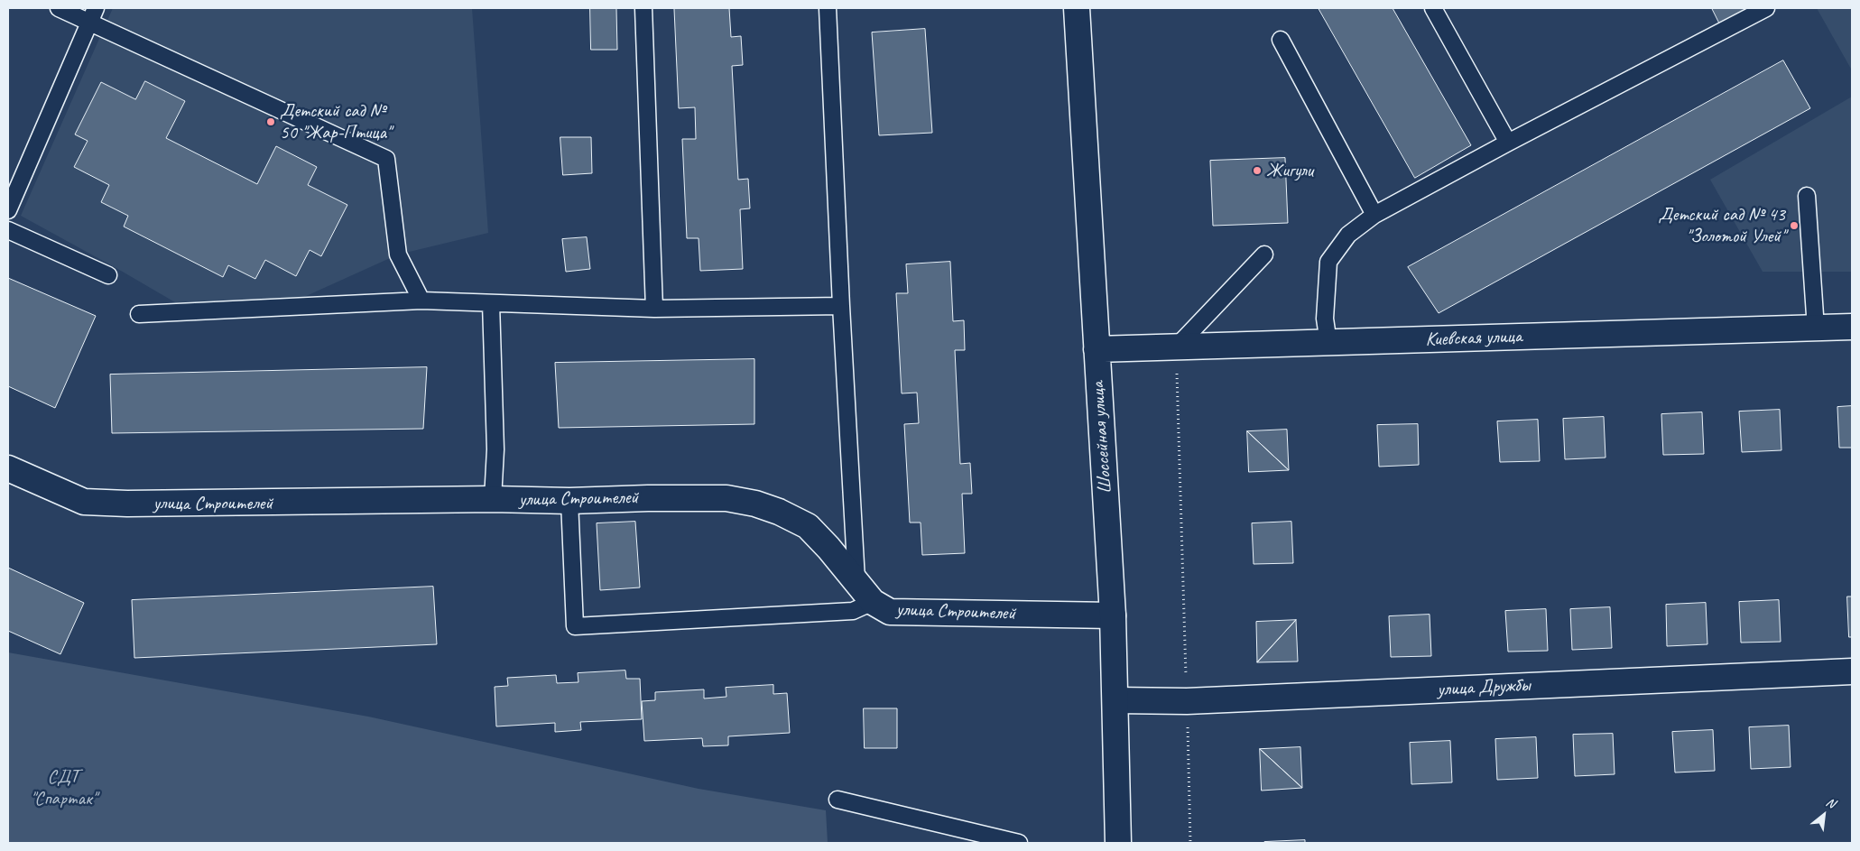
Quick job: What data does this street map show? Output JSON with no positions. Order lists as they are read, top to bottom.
{
  "streets": {
    "street": [
      "Киевская улица",
      "Шоссейная улица",
      "улица Строителей",
      "улица Дружбы"
    ]
  },
  "crossings": [
    ["Киевская улица", "Шоссейная улица"],
    ["Шоссейная улица", "улица Строителей"],
    ["Шоссейная улица", "улица Дружбы"]
  ],
  "parks": ["СДТ \"Спартак\""],
  "places": ["Детский сад № 50 \"Жар-Птица\"", "Жигули", "Детский сад № 43 \"Золотой Улей\""],
  "north": "top right"
}
